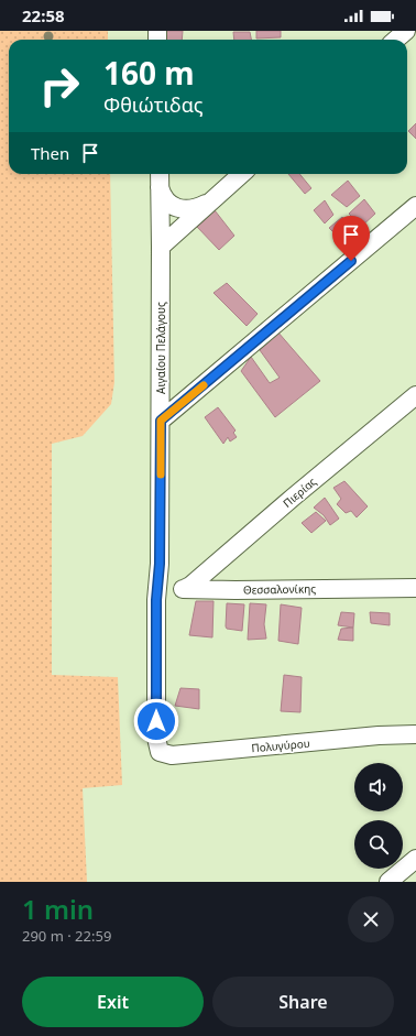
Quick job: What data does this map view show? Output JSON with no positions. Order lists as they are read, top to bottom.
{
  "streets": {
    "street": [
      "Αιγαίου Πελάγους",
      "Πιερίας",
      "Θεσσαλονίκης",
      "Πολυγύρου"
    ]
  },
  "crossings": [
    ["Αιγαίου Πελάγους", "Θεσσαλονίκης"],
    ["Αιγαίου Πελάγους", "Πολυγύρου"],
    ["Πιερίας", "Θεσσαλονίκης"]
  ],
  "page": {
    "status": "22:58",
    "turn": ["160 m", "Φθιώτιδας"],
    "then": "Then",
    "heading": ["1 min", "290 m · 22:59"],
    "buttons": ["Exit", "Share"]
  }
}
